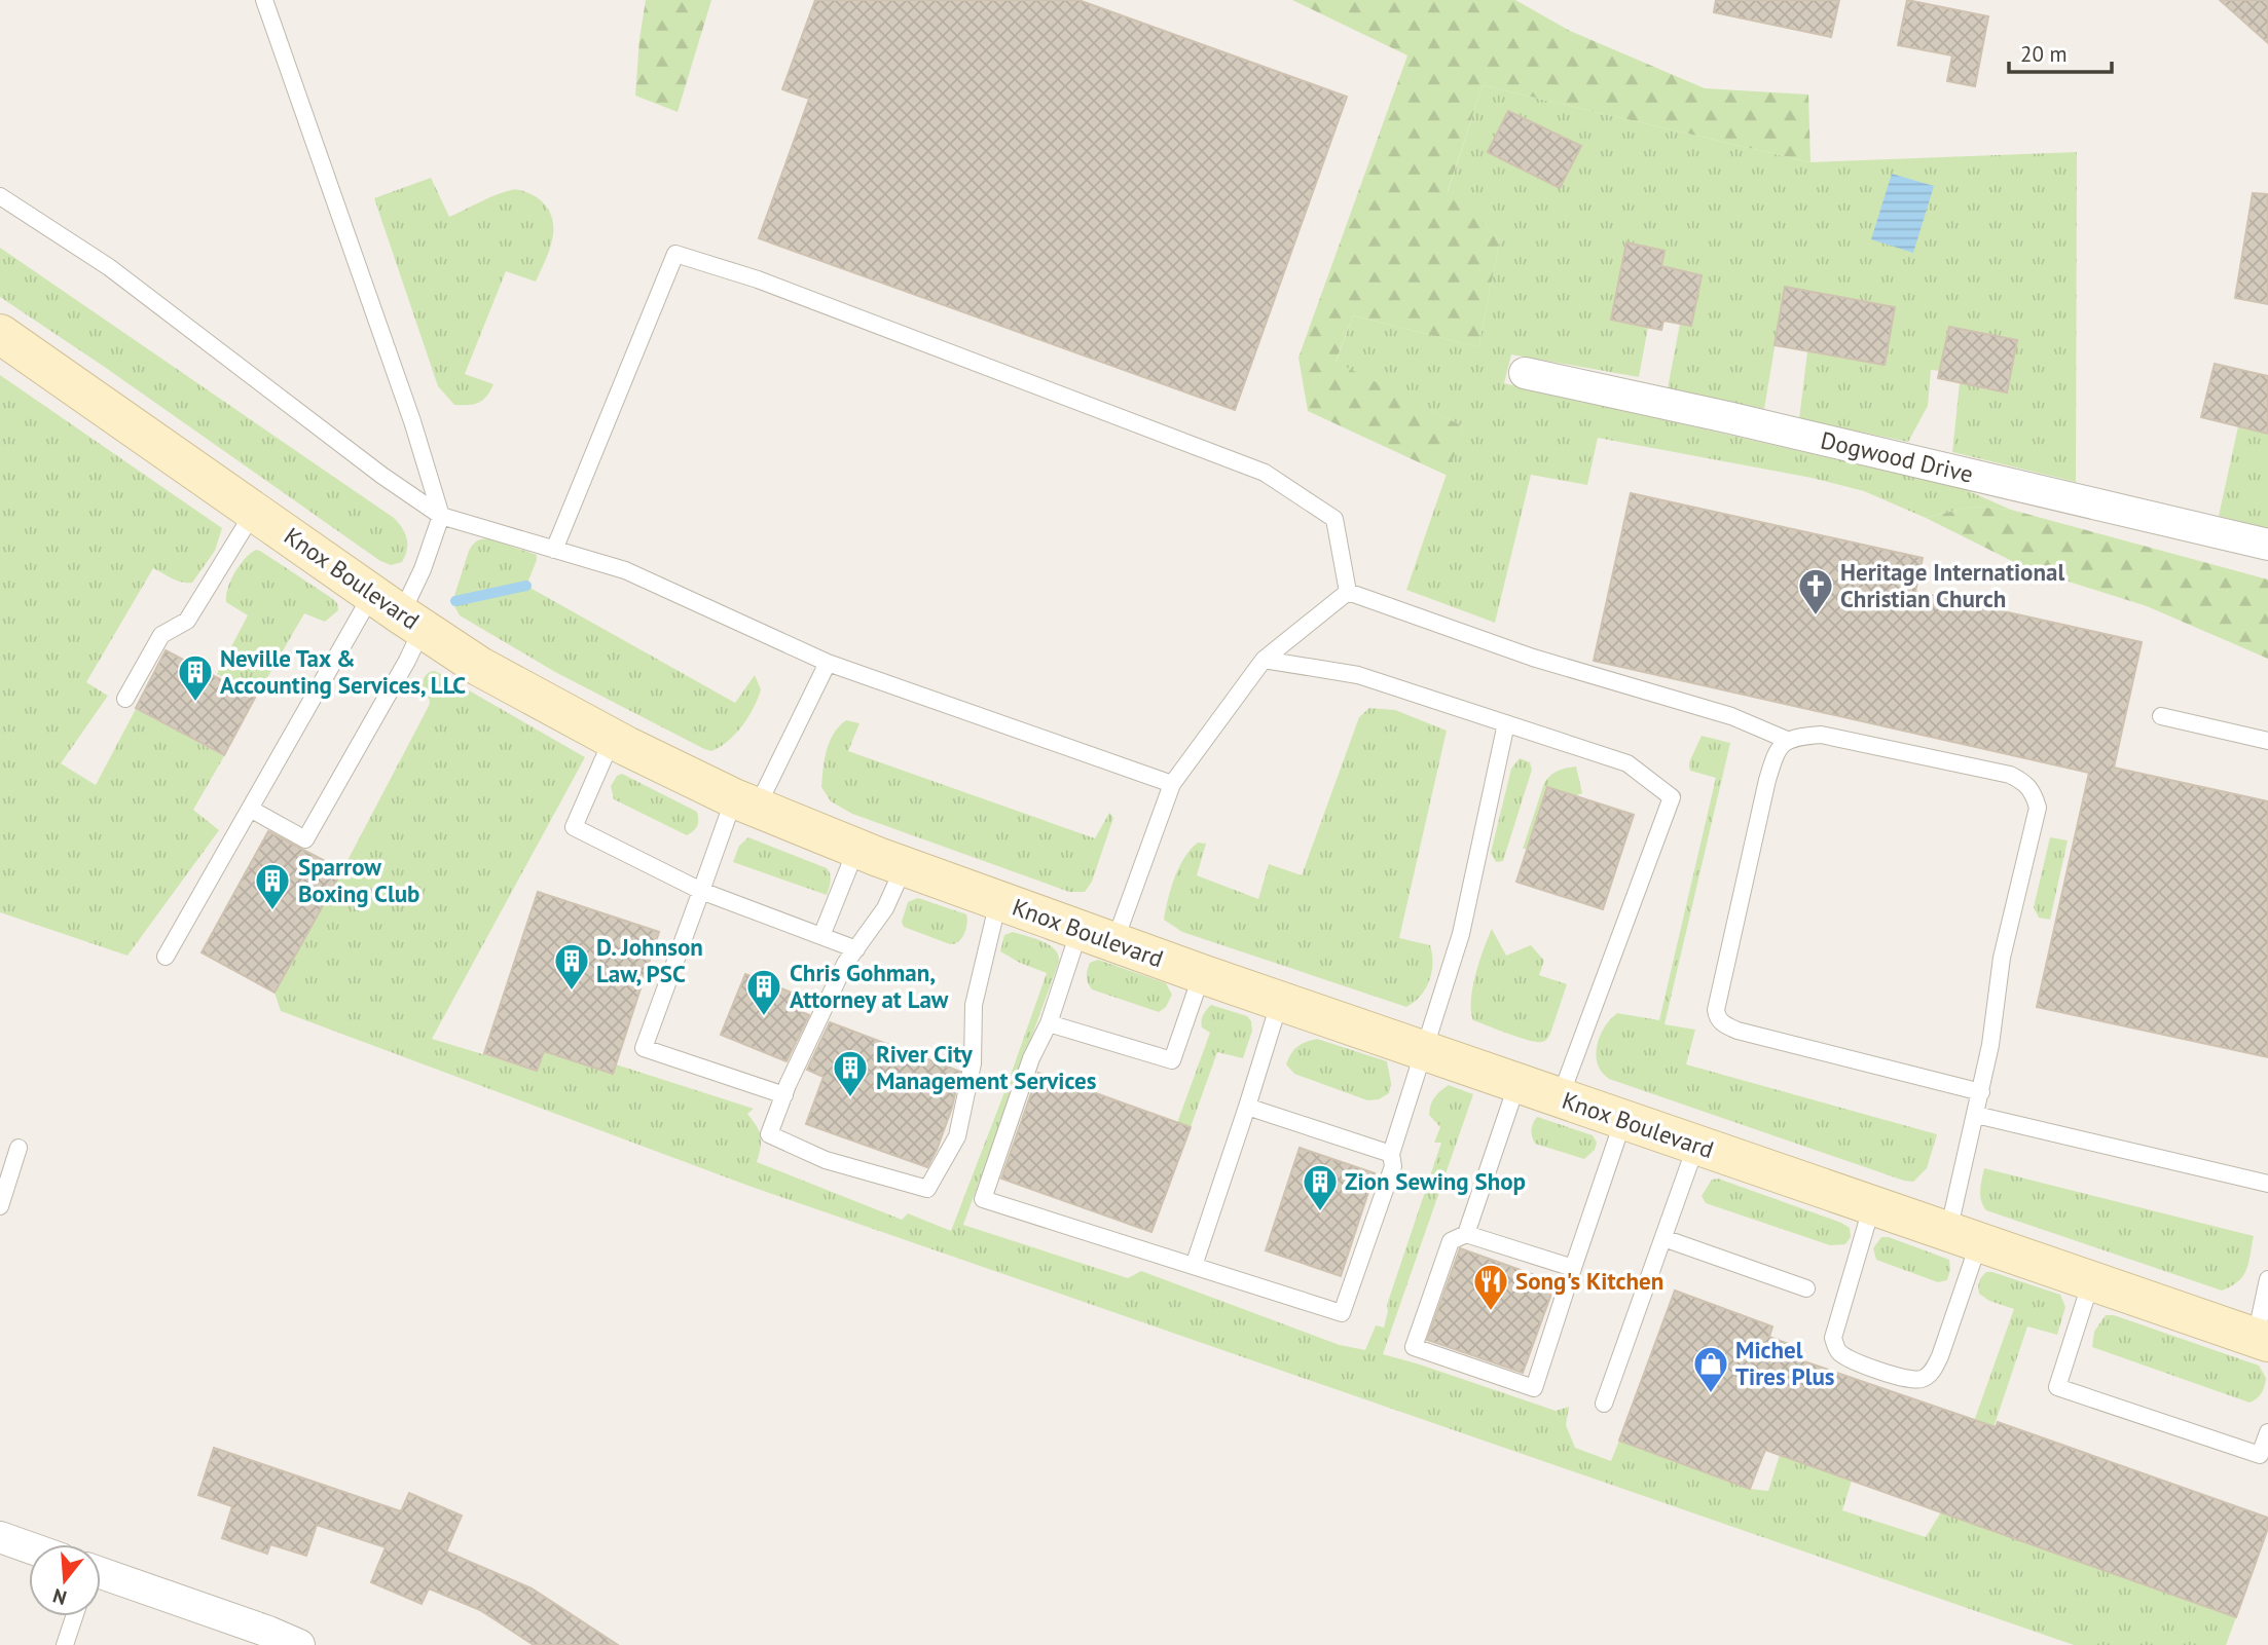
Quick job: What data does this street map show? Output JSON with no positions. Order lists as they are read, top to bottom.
{
  "streets": {
    "main road": ["Knox Boulevard"],
    "street": ["Dogwood Drive"]
  },
  "places": {
    "church": ["Heritage International Christian Church"],
    "building": [
      "Neville Tax & Accounting Services, LLC",
      "Sparrow Boxing Club",
      "D. Johnson Law, PSC",
      "Chris Gohman, Attorney at Law",
      "River City Management Services",
      "Zion Sewing Shop"
    ],
    "restaurant": ["Song's Kitchen"],
    "shop": ["Michel Tires Plus"]
  },
  "scale_bar": "20 m",
  "north": "bottom"
}
